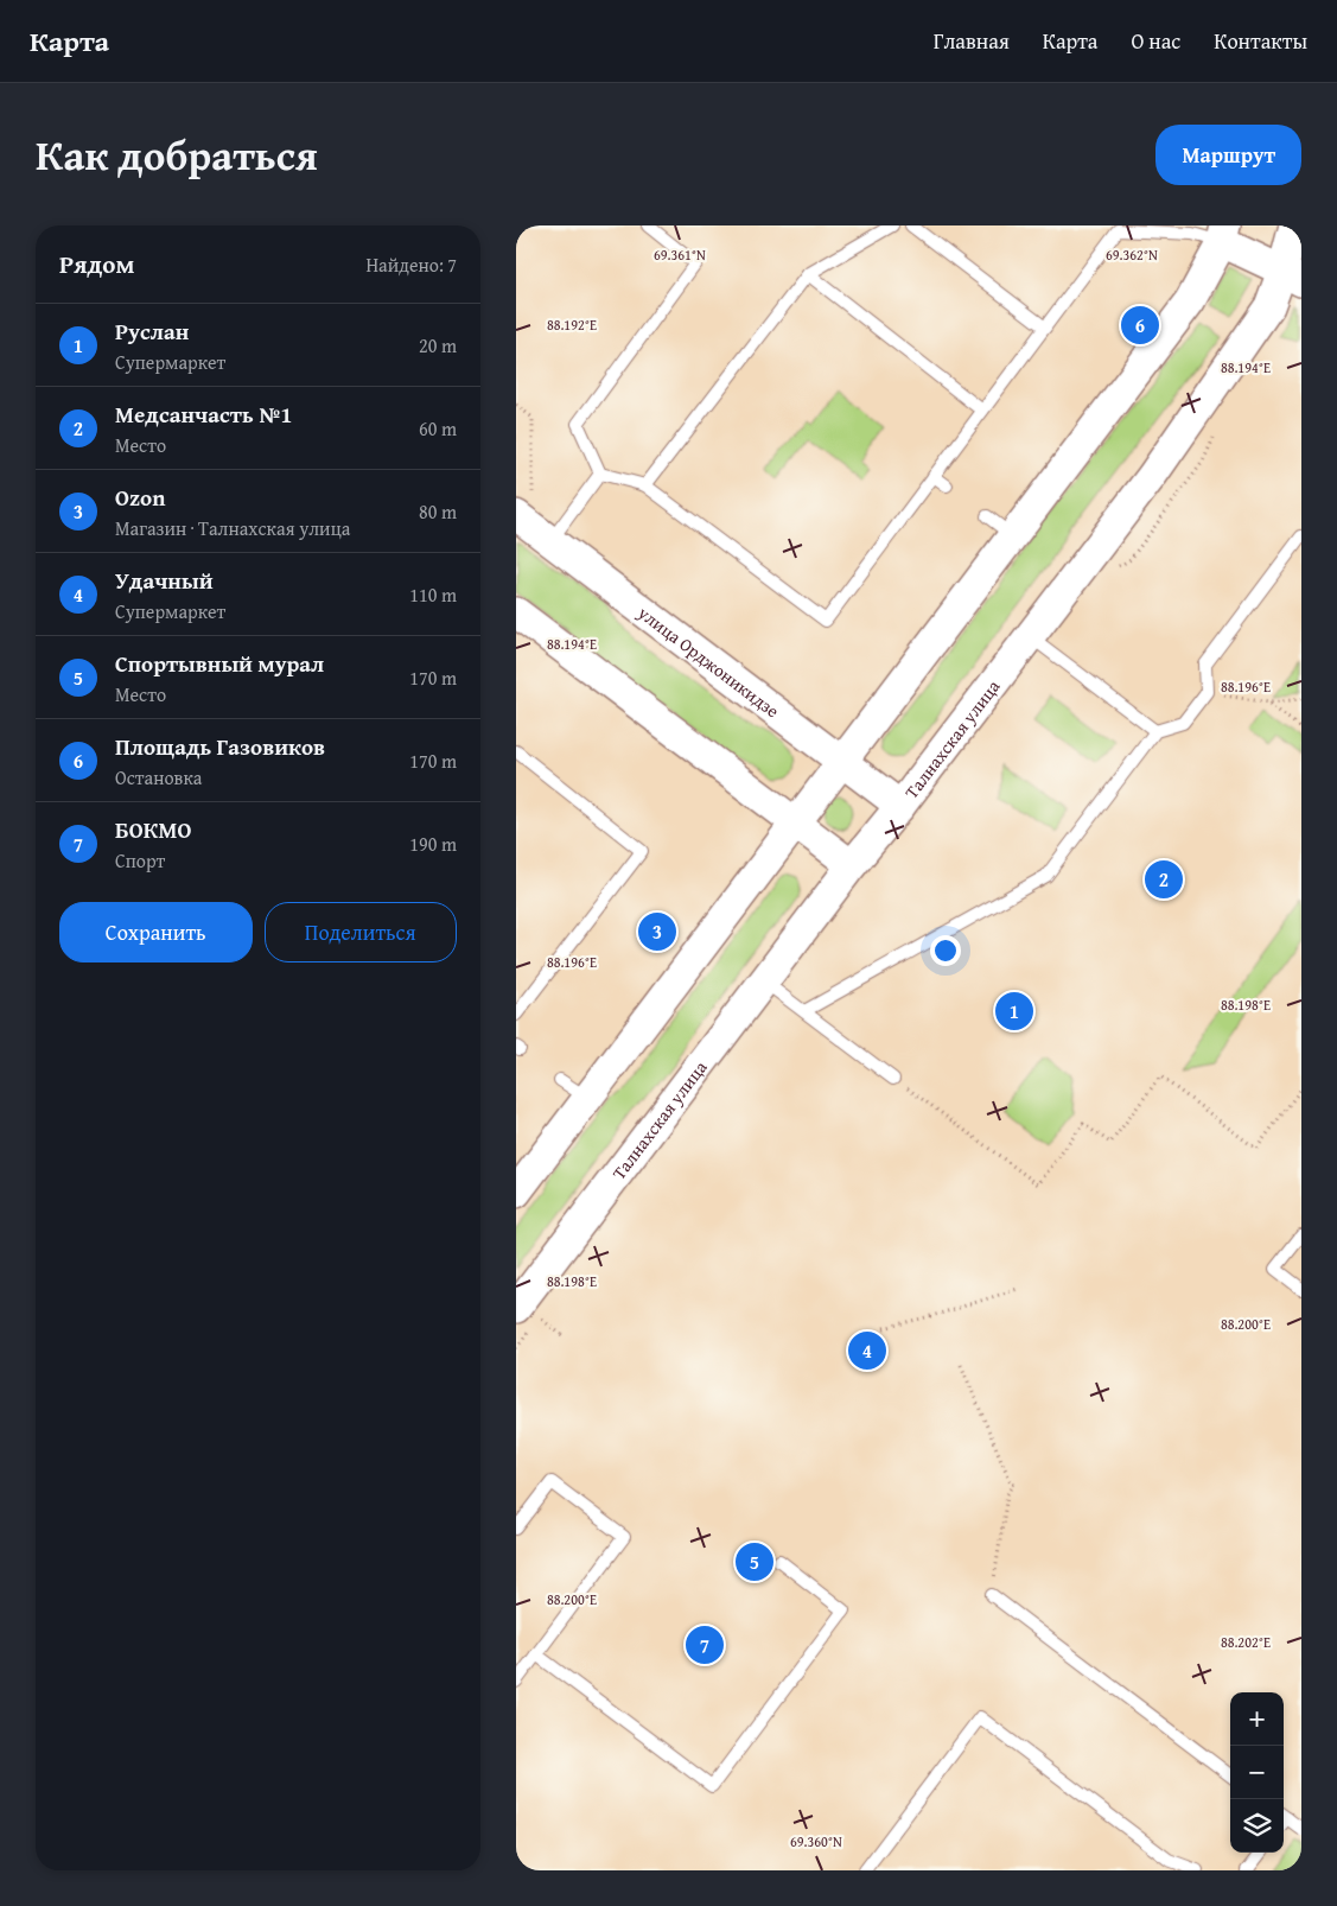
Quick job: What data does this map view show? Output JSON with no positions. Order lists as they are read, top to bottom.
{
  "streets": {
    "street": ["улица Орджоникидзе", "Талнахская улица"]
  },
  "crossings": [
    ["улица Орджоникидзе", "Талнахская улица"]
  ],
  "page": {
    "header": "Карта",
    "nav": [
      "Главная",
      "Карта",
      "О нас",
      "Контакты"
    ],
    "title": "Как добраться",
    "buttons": [
      "Маршрут",
      ["Сохранить", "Поделиться"]
    ],
    "heading": ["Рядом", "Найдено: 7"],
    "list": [
      {
        "mark": "1",
        "name": "Руслан",
        "note": "Супермаркет",
        "value": "20 m"
      },
      {
        "mark": "2",
        "name": "Медсанчасть №1",
        "note": "Место",
        "value": "60 m"
      },
      {
        "mark": "3",
        "name": "Ozon",
        "note": "Магазин · Талнахская улица",
        "value": "80 m"
      },
      {
        "mark": "4",
        "name": "Удачный",
        "note": "Супермаркет",
        "value": "110 m"
      },
      {
        "mark": "5",
        "name": "Спортывный мурал",
        "note": "Место",
        "value": "170 m"
      },
      {
        "mark": "6",
        "name": "Площадь Газовиков",
        "note": "Остановка",
        "value": "170 m"
      },
      {
        "mark": "7",
        "name": "БОКМО",
        "note": "Спорт",
        "value": "190 m"
      }
    ],
    "pins": [
      "6",
      "2",
      "3",
      "1",
      "4",
      "5",
      "7"
    ],
    "map_buttons": ["+", "−"]
  },
  "coordinates": [
    "69.361°N",
    "69.362°N",
    "88.192°E",
    "88.194°E",
    "88.196°E",
    "88.198°E",
    "88.200°E",
    "88.202°E",
    "69.360°N"
  ]
}
